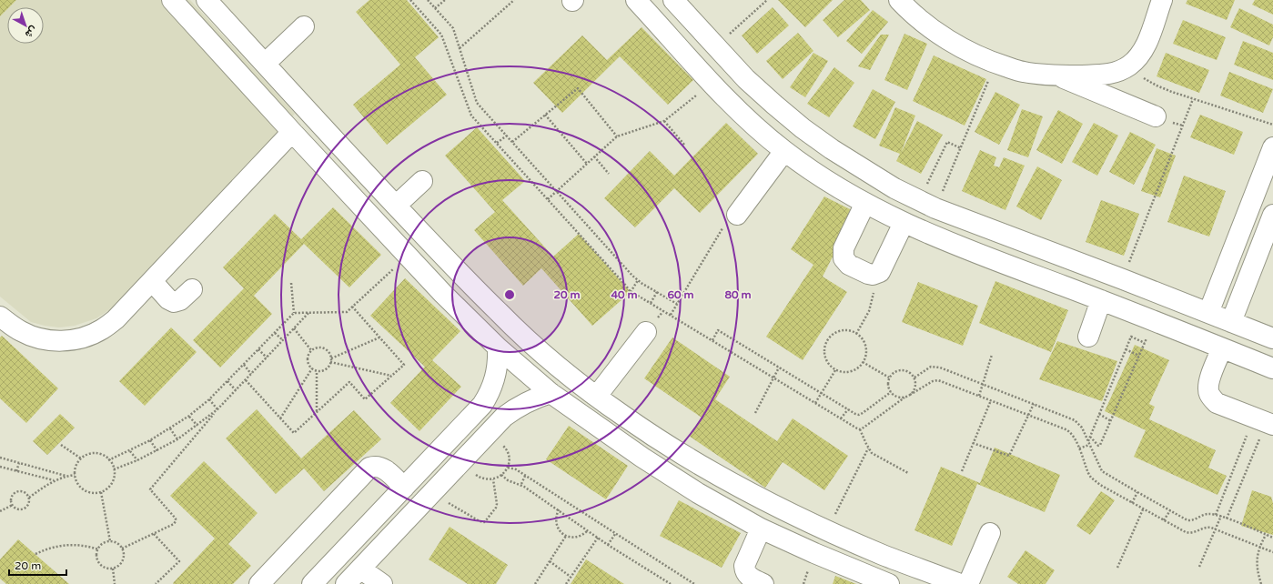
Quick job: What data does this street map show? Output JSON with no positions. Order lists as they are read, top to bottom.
{
  "scale_bar": "20 m",
  "north": "bottom right",
  "rings": [
    "20 m",
    "40 m",
    "60 m",
    "80 m"
  ]
}
